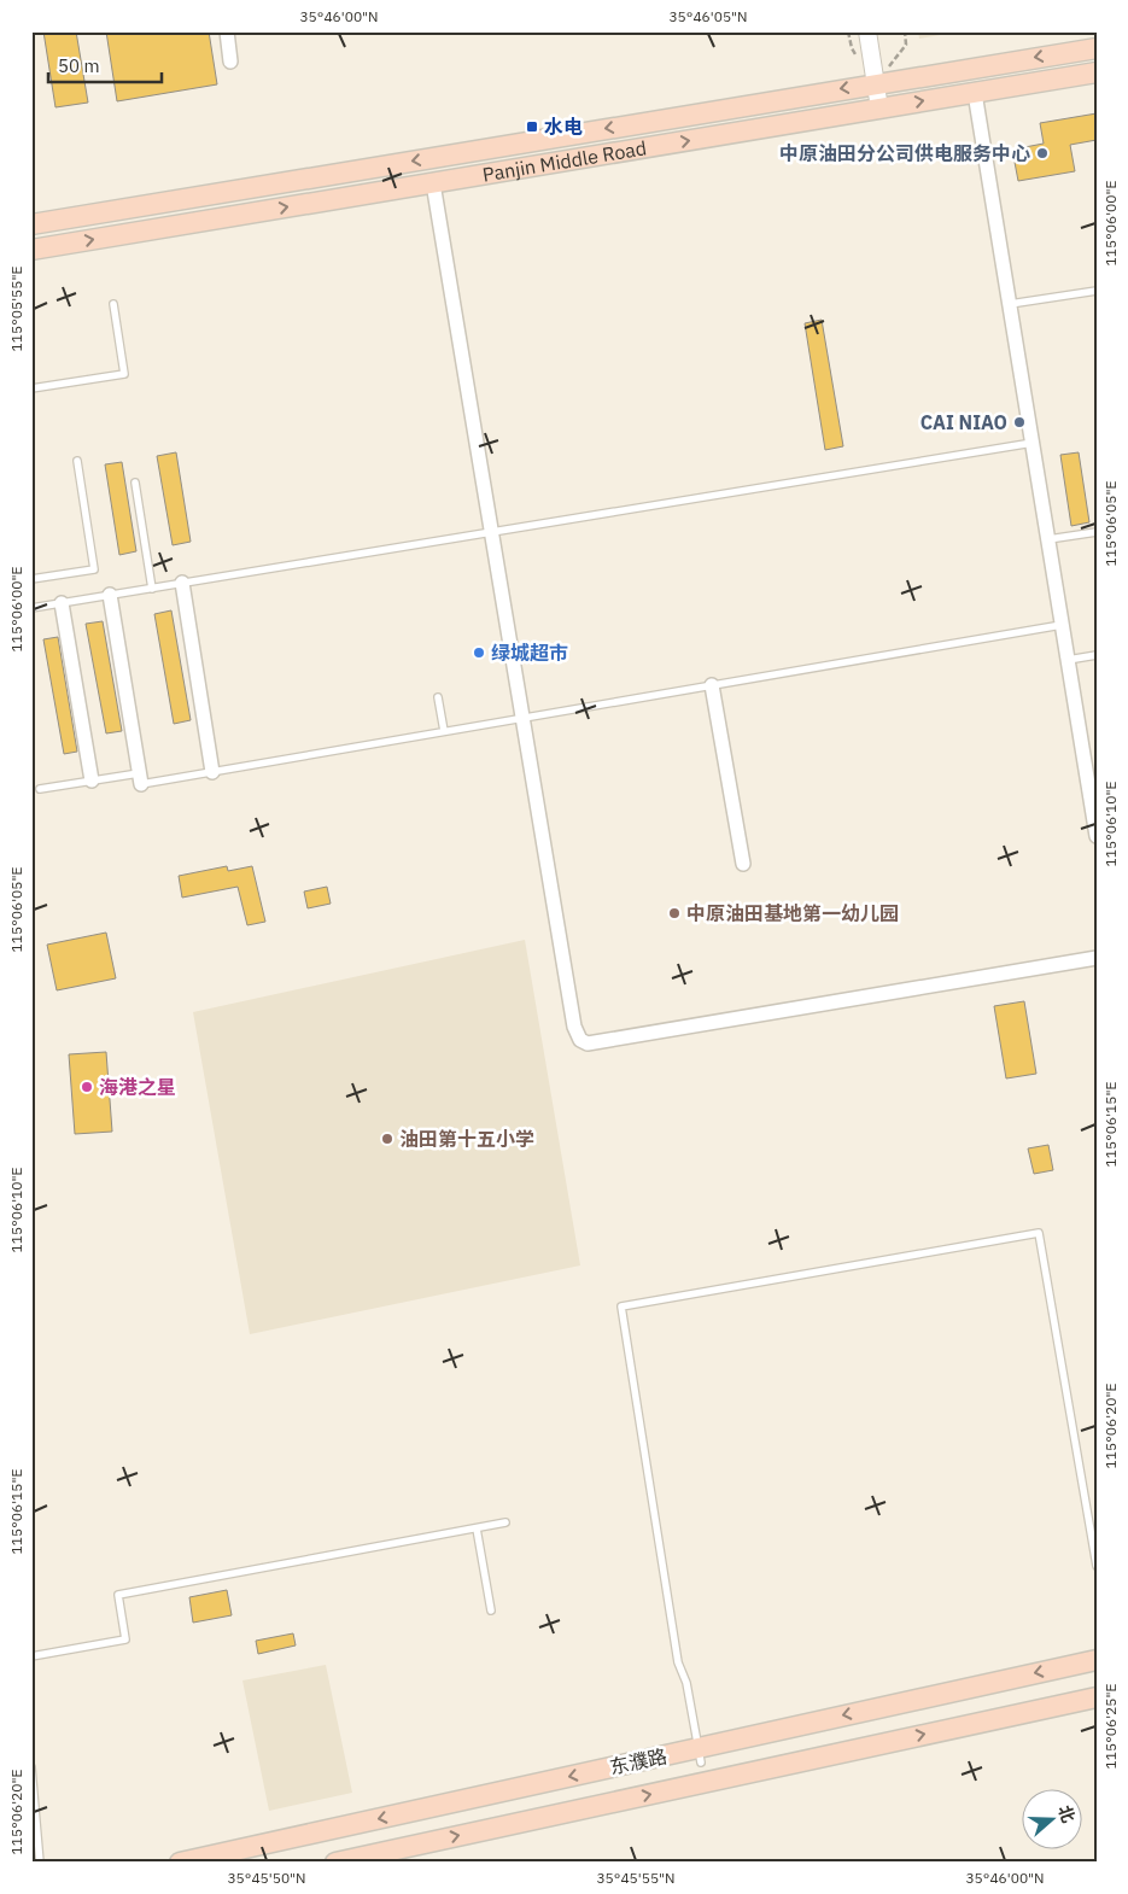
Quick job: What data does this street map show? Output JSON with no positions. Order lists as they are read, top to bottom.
{
  "streets": {
    "main road": ["Panjin Middle Road", "东濮路"]
  },
  "places": {
    "transit": ["水电"],
    "other": [
      "中原油田分公司供电服务中心",
      "CAI NIAO",
      "绿城超市",
      "中原油田基地第一幼儿园",
      "海港之星",
      "油田第十五小学"
    ]
  },
  "scale_bar": "50 m",
  "north": "right",
  "coordinates": [
    "35°46'00\"N",
    "35°46'05\"N",
    "115°06'00\"E",
    "115°05'55\"E",
    "115°06'05\"E",
    "115°06'10\"E",
    "115°06'15\"E",
    "115°06'20\"E",
    "115°06'25\"E",
    "35°45'50\"N",
    "35°45'55\"N"
  ]
}
